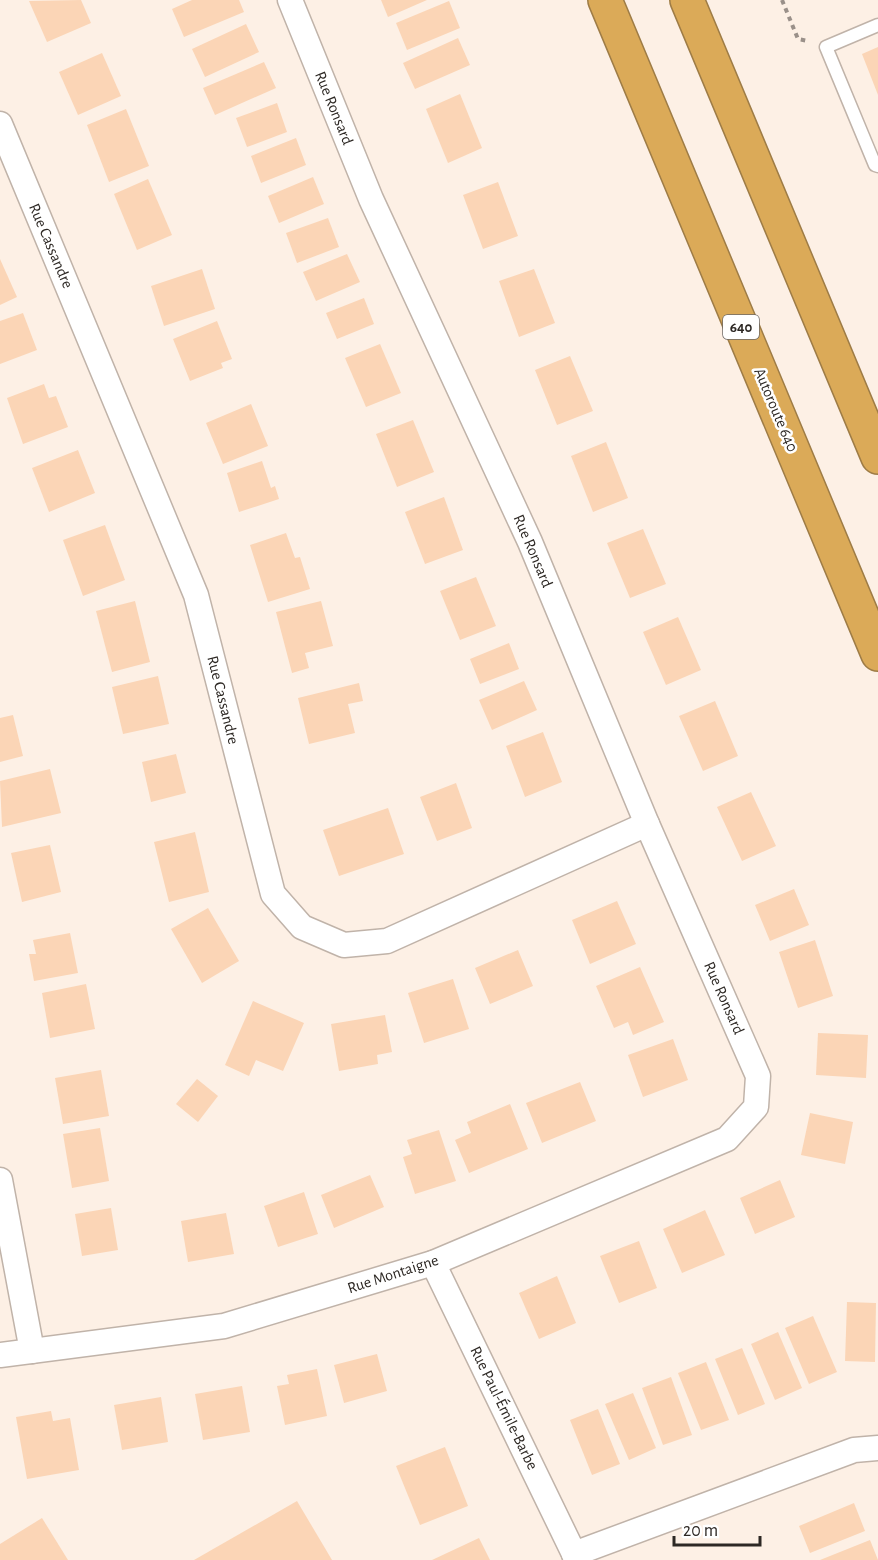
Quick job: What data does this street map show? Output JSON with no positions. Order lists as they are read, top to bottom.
{
  "streets": {
    "highway": ["640", "Autoroute 640"],
    "street": [
      "Rue Ronsard",
      "Rue Cassandre",
      "Rue Montaigne",
      "Rue Paul-Émile-Barbe"
    ]
  },
  "crossings": [
    ["Rue Ronsard", "Rue Cassandre"],
    ["Rue Ronsard", "Rue Montaigne"],
    ["Rue Montaigne", "Rue Paul-Émile-Barbe"]
  ],
  "scale_bar": "20 m"
}
